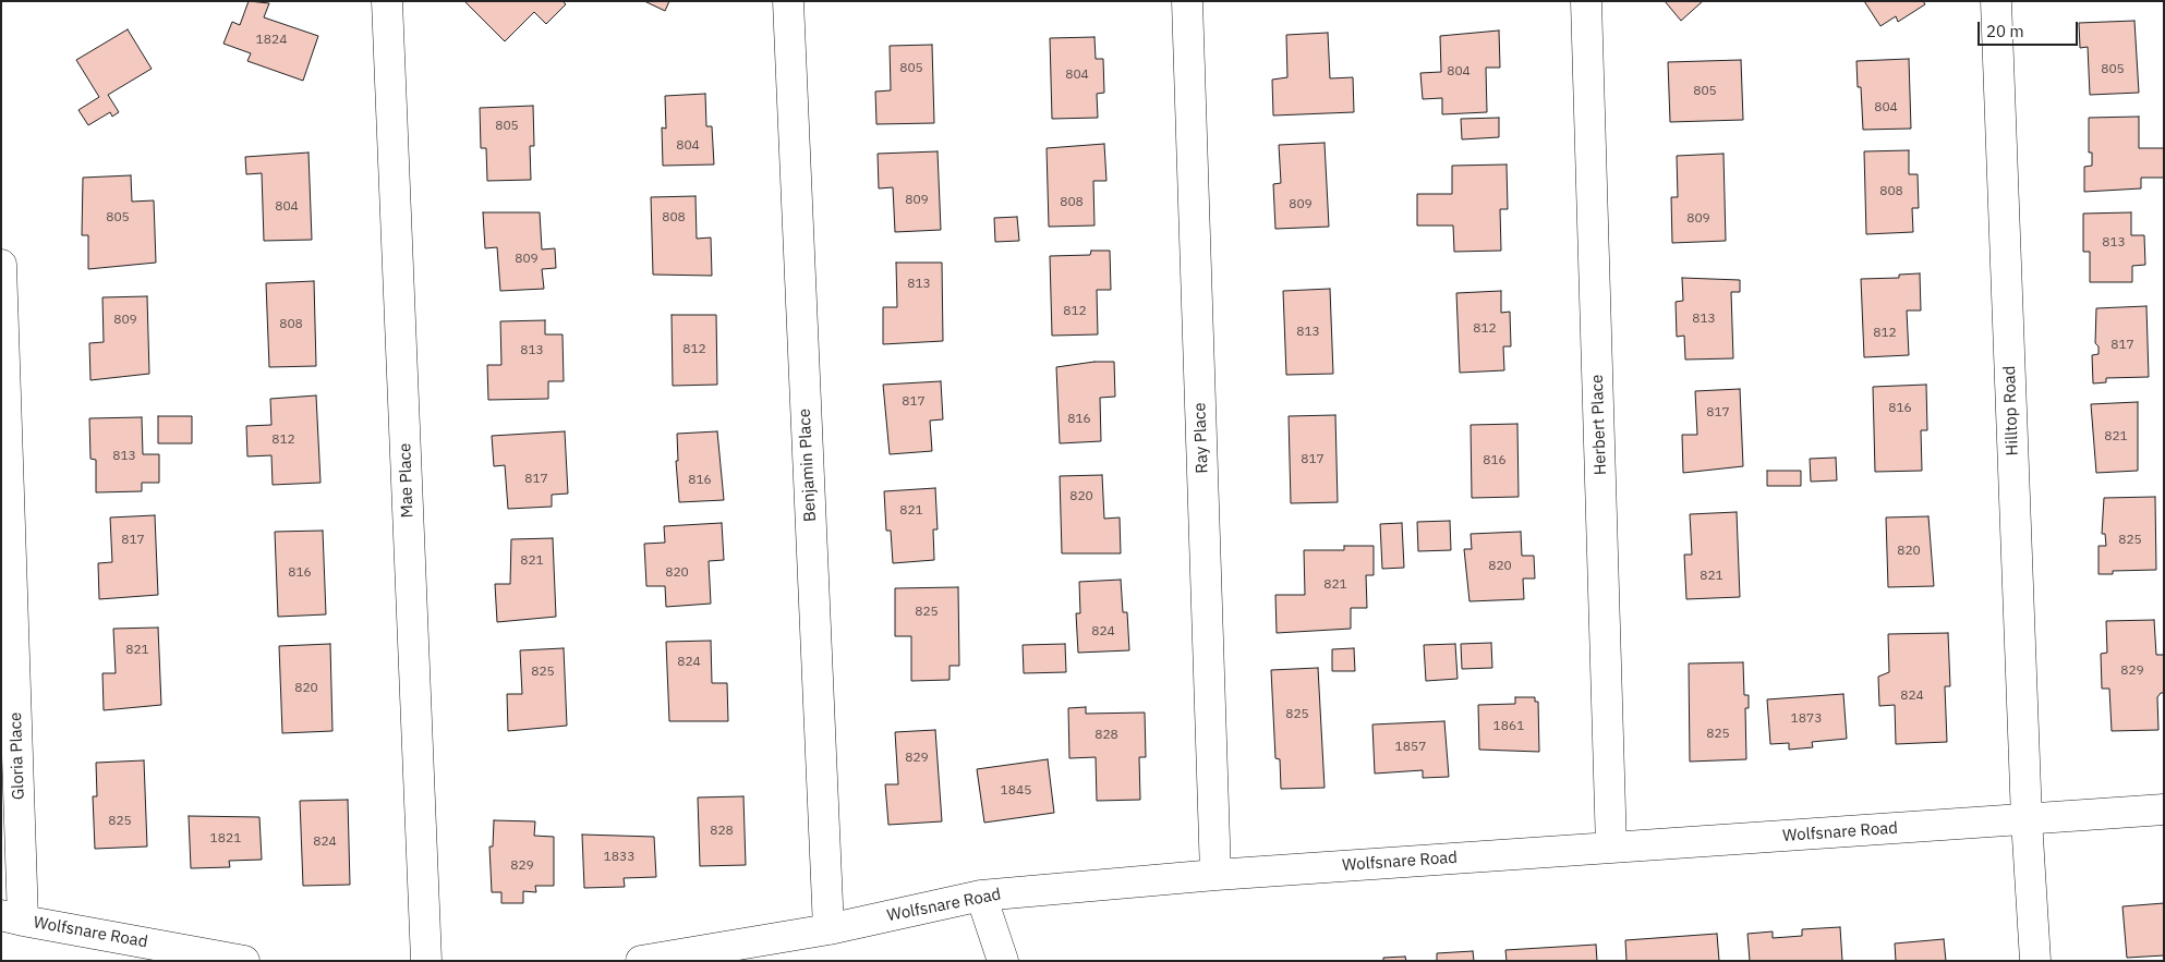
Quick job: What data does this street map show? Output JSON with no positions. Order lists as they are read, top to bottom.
{
  "streets": {
    "street": [
      "Hilltop Road",
      "Herbert Place",
      "Ray Place",
      "Benjamin Place",
      "Mae Place",
      "Gloria Place",
      "Wolfsnare Road"
    ]
  },
  "crossings": [
    ["Hilltop Road", "Wolfsnare Road"],
    ["Herbert Place", "Wolfsnare Road"],
    ["Ray Place", "Wolfsnare Road"],
    ["Benjamin Place", "Wolfsnare Road"],
    ["Gloria Place", "Wolfsnare Road"]
  ],
  "house_numbers": [
    "1824",
    "805",
    "805",
    "804",
    "804",
    "805",
    "804",
    "805",
    "804",
    "808",
    "809",
    "808",
    "809",
    "804",
    "805",
    "808",
    "809",
    "813",
    "809",
    "813",
    "812",
    "813",
    "809",
    "808",
    "812",
    "813",
    "812",
    "817",
    "812",
    "813",
    "817",
    "816",
    "817",
    "816",
    "821",
    "812",
    "813",
    "817",
    "816",
    "817",
    "816",
    "820",
    "821",
    "817",
    "825",
    "820",
    "821",
    "820",
    "816",
    "820",
    "821",
    "821",
    "825",
    "824",
    "821",
    "824",
    "829",
    "825",
    "820",
    "824",
    "825",
    "1873",
    "1861",
    "825",
    "828",
    "1857",
    "829",
    "1845",
    "825",
    "828",
    "1821",
    "824",
    "1833",
    "829"
  ],
  "scale_bar": "20 m"
}
